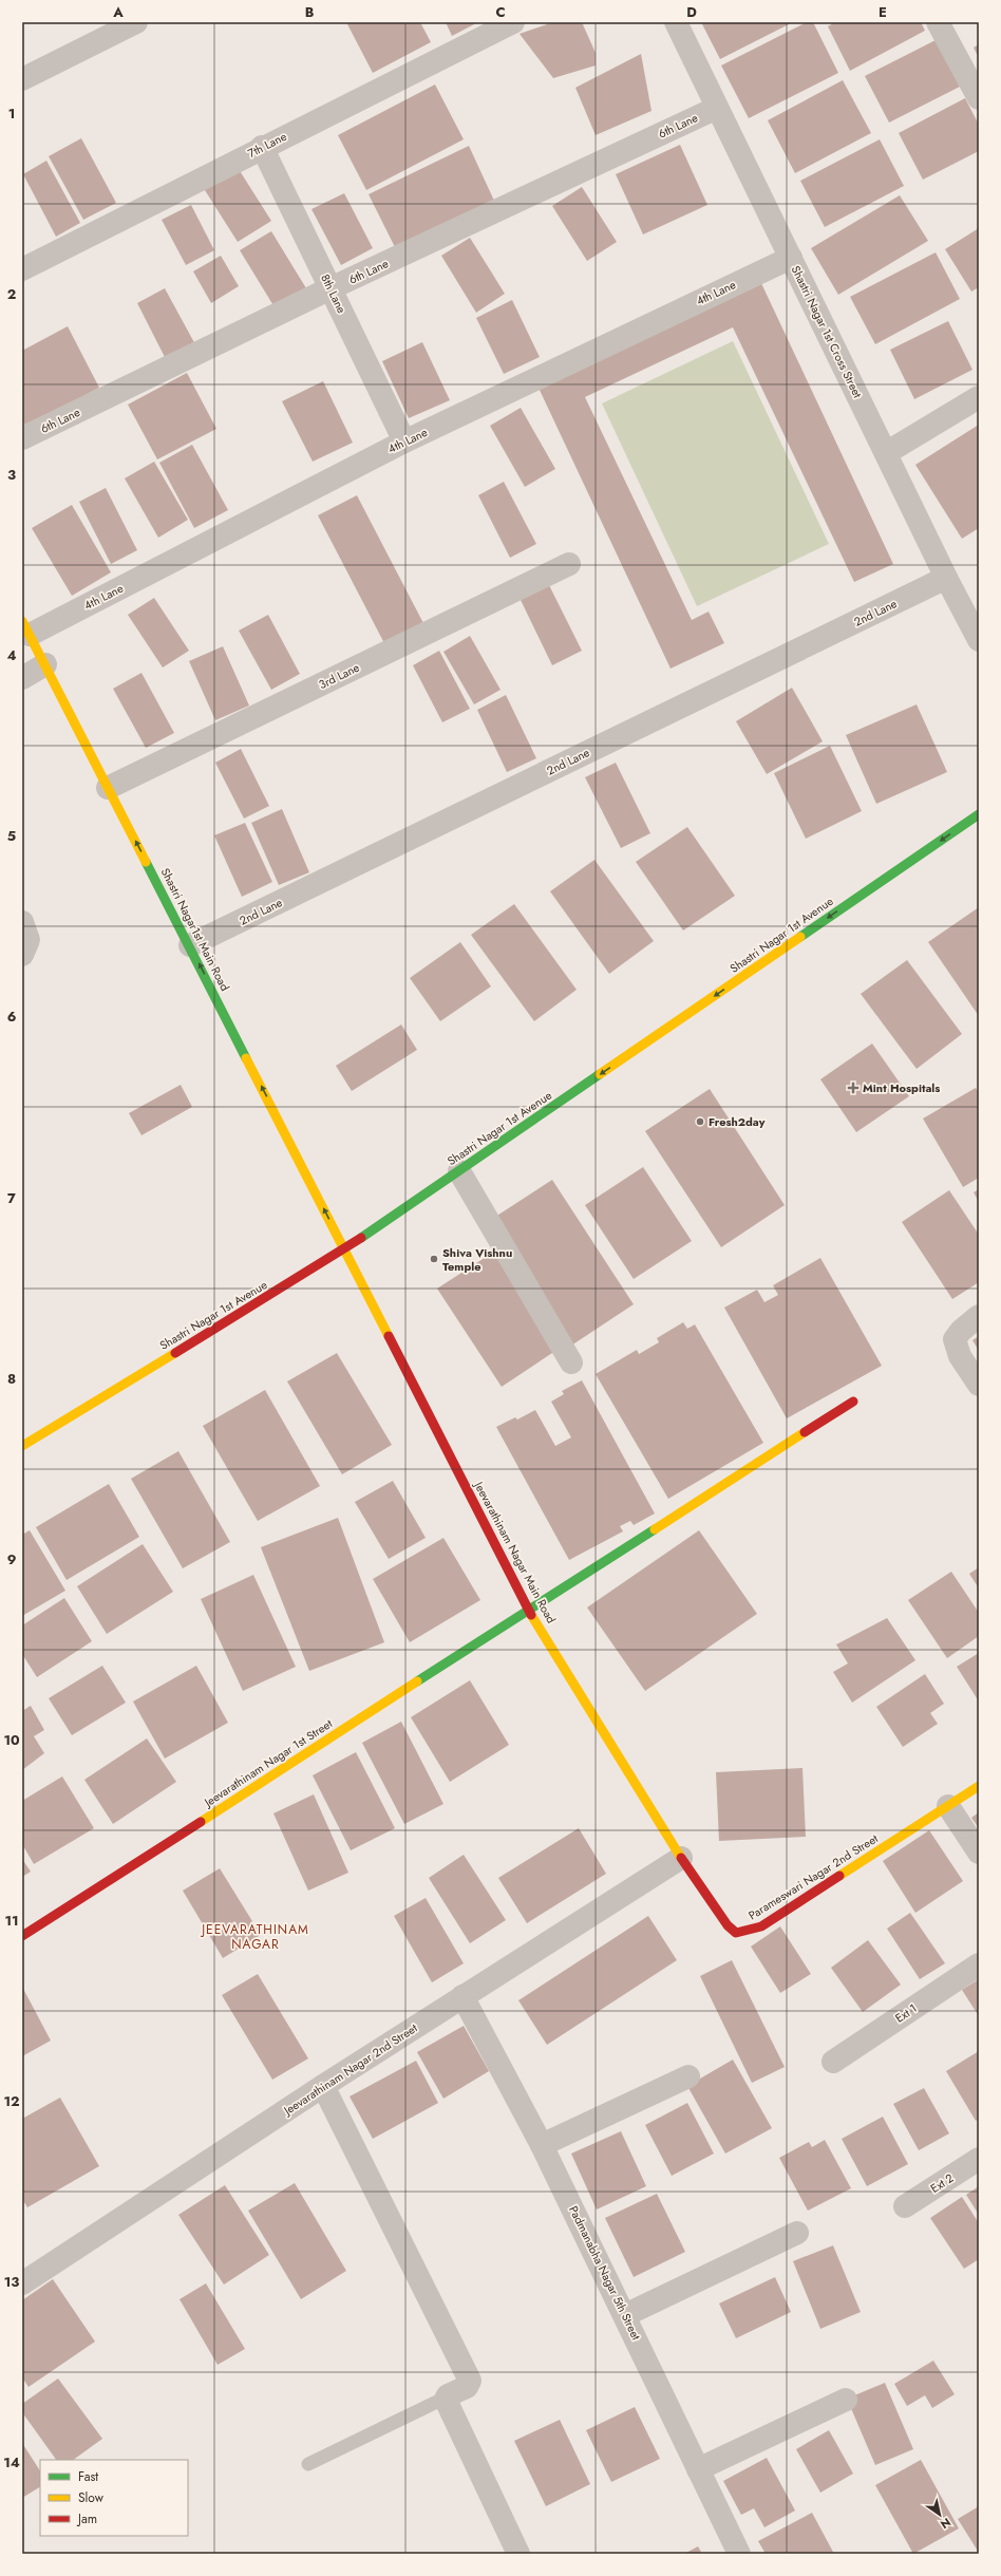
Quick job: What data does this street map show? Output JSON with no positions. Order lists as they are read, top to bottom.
{
  "streets": {
    "street": [
      "6th Lane",
      "7th Lane",
      "4th Lane",
      "8th Lane",
      "Shastri Nagar 1st Cross Street",
      "2nd Lane",
      "3rd Lane",
      "Shastri Nagar1st Main Road",
      "Shastri Nagar 1st Avenue",
      "Jeevarathinam Nagar Main Road",
      "Jeevarathinam Nagar 1st Street",
      "Parameswari Nagar 2nd Street",
      "Ext 1",
      "Jeevarathinam Nagar 2nd Street",
      "Ext 2",
      "Padmanabha Nagar 5th Street"
    ]
  },
  "crossings": [
    ["6th Lane", "8th Lane"],
    ["6th Lane", "Shastri Nagar 1st Cross Street"],
    ["7th Lane", "8th Lane"],
    ["4th Lane", "8th Lane"],
    ["4th Lane", "Shastri Nagar 1st Cross Street"],
    ["4th Lane", "Shastri Nagar1st Main Road"],
    ["Shastri Nagar 1st Cross Street", "2nd Lane"],
    ["2nd Lane", "Shastri Nagar1st Main Road"],
    ["3rd Lane", "Shastri Nagar1st Main Road"],
    ["Shastri Nagar1st Main Road", "Shastri Nagar 1st Avenue"],
    ["Shastri Nagar1st Main Road", "Jeevarathinam Nagar Main Road"],
    ["Shastri Nagar 1st Avenue", "Jeevarathinam Nagar Main Road"],
    ["Jeevarathinam Nagar Main Road", "Jeevarathinam Nagar 1st Street"],
    ["Jeevarathinam Nagar Main Road", "Parameswari Nagar 2nd Street"],
    ["Jeevarathinam Nagar Main Road", "Jeevarathinam Nagar 2nd Street"],
    ["Parameswari Nagar 2nd Street", "Jeevarathinam Nagar 2nd Street"],
    ["Jeevarathinam Nagar 2nd Street", "Padmanabha Nagar 5th Street"]
  ],
  "one_way": ["Shastri Nagar1st Main Road", "Shastri Nagar 1st Avenue"],
  "districts": ["JEEVARATHINAM NAGAR"],
  "places": {
    "health": ["Mint Hospitals"],
    "other": ["Fresh2day", "Shiva Vishnu Temple"]
  },
  "legend": ["Fast", "Slow", "Jam"],
  "north": "bottom right",
  "grid": {
    "columns": [
      "A",
      "B",
      "C",
      "D",
      "E"
    ],
    "rows": [
      "1",
      "2",
      "3",
      "4",
      "5",
      "6",
      "7",
      "8",
      "9",
      "10",
      "11",
      "12",
      "13",
      "14"
    ]
  }
}
